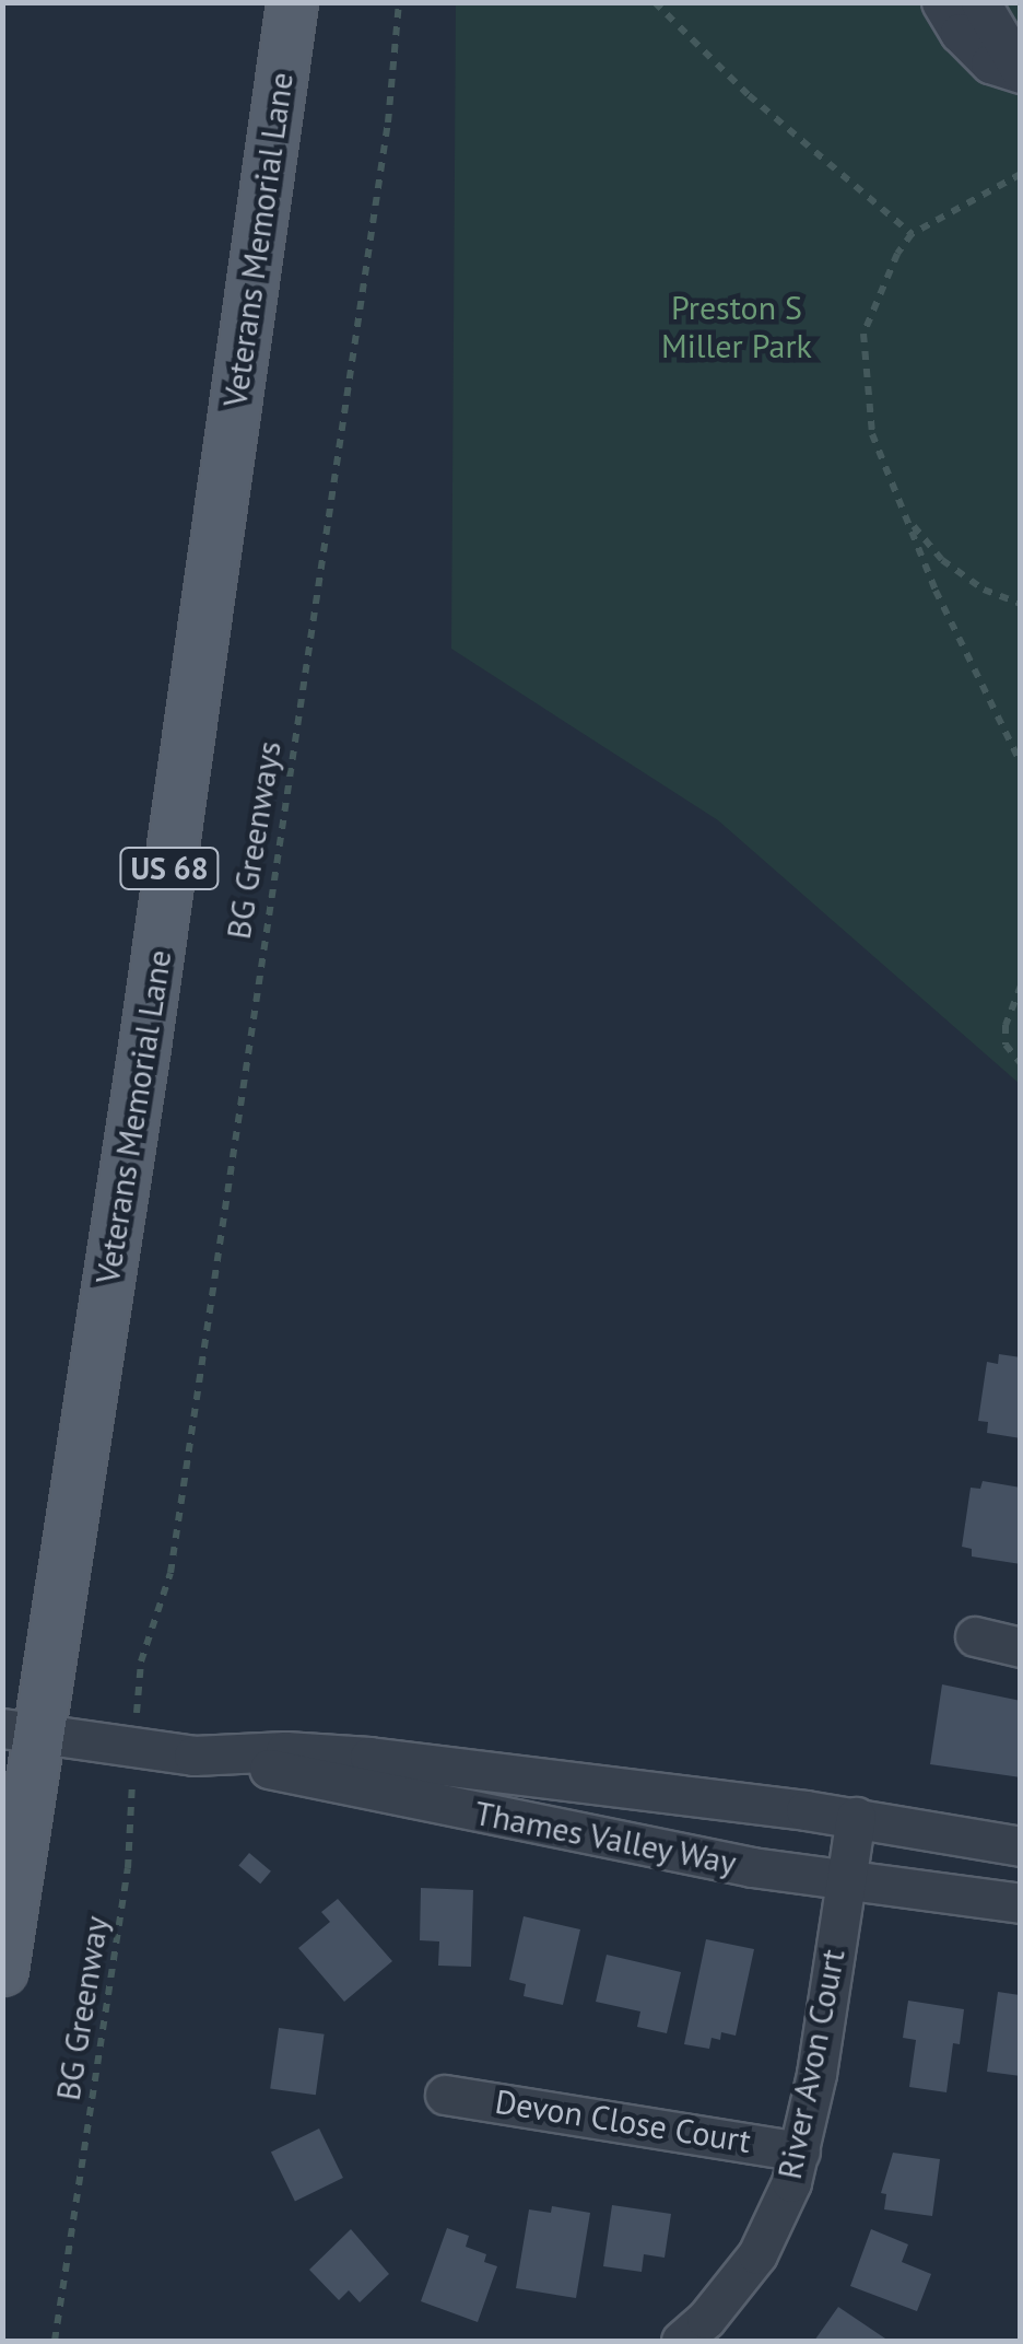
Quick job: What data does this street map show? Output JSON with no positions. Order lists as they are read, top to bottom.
{
  "streets": {
    "main road": ["Veterans Memorial Lane", "US 68"],
    "street": ["Thames Valley Way", "River Avon Court", "Devon Close Court"],
    "path": ["BG Greenways", "BG Greenway"]
  },
  "crossings": [
    ["Veterans Memorial Lane", "Thames Valley Way"],
    ["BG Greenways", "BG Greenway"],
    ["Thames Valley Way", "BG Greenway"],
    ["Thames Valley Way", "River Avon Court"],
    ["River Avon Court", "Devon Close Court"]
  ],
  "parks": ["Preston S Miller Park"]
}
